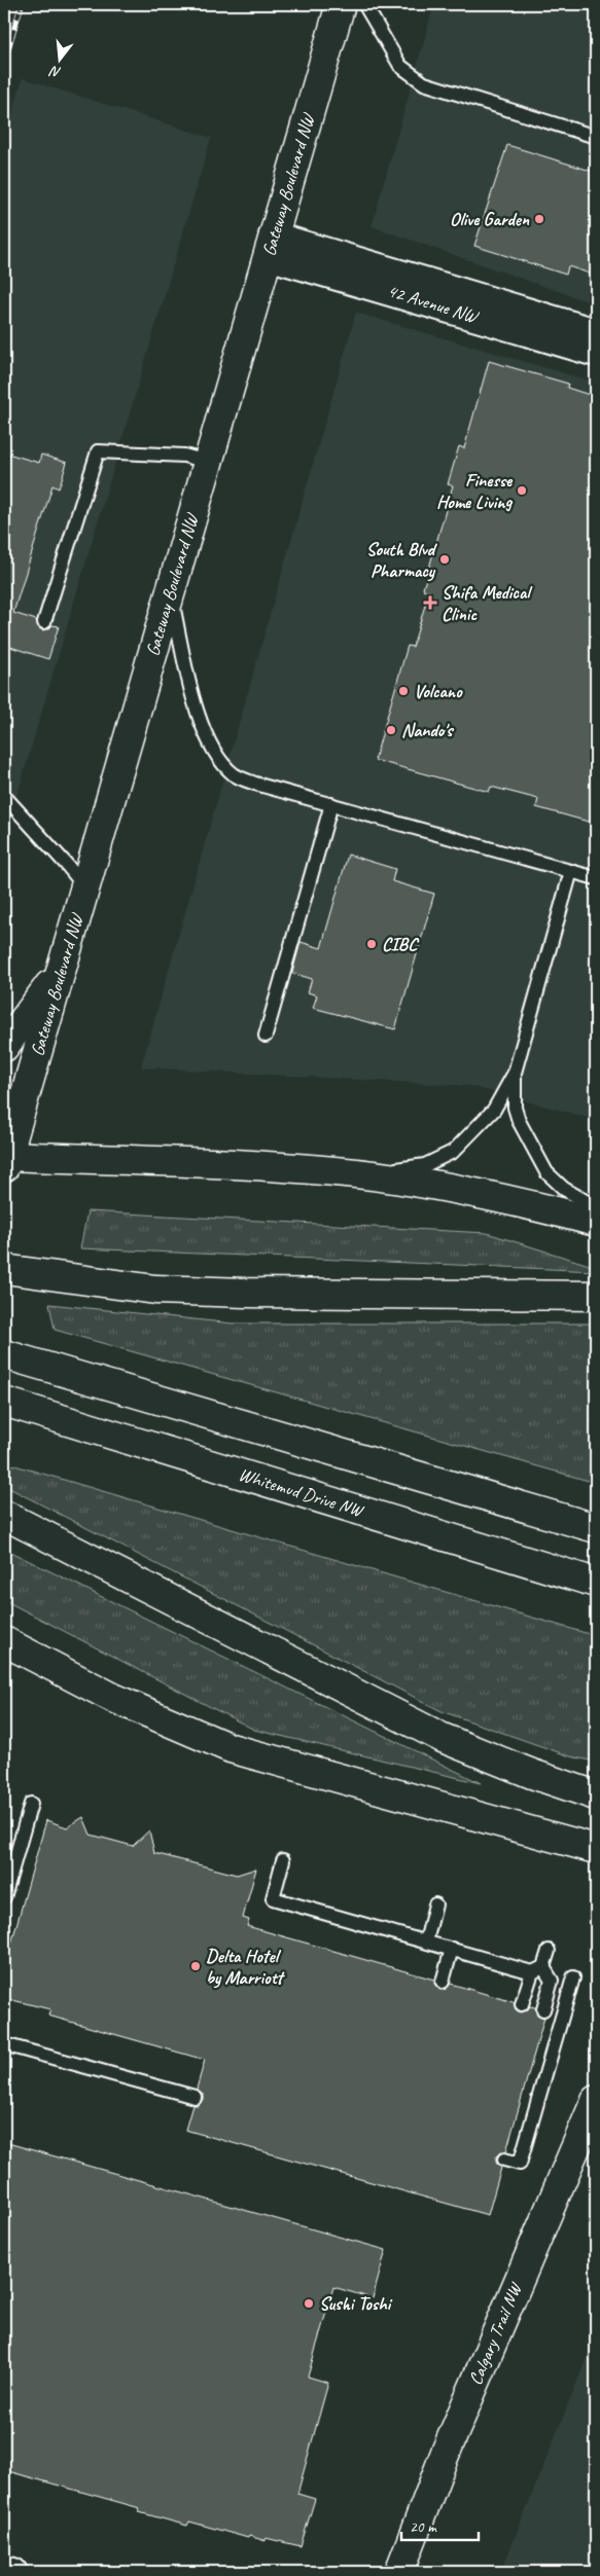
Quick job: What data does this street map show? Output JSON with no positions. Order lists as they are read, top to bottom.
{
  "streets": {
    "main road": ["Gateway Boulevard NW", "Whitemud Drive NW", "Calgary Trail NW"],
    "street": ["42 Avenue NW"]
  },
  "crossings": [
    ["Gateway Boulevard NW", "42 Avenue NW"]
  ],
  "places": {
    "other": [
      "Olive Garden",
      "Finesse Home Living",
      "South Blvd Pharmacy",
      "Volcano",
      "Nando's",
      "CIBC",
      "Delta Hotel by Marriott",
      "Sushi Toshi"
    ],
    "health": ["Shifa Medical Clinic"]
  },
  "scale_bar": "20 m",
  "north": "bottom"
}
